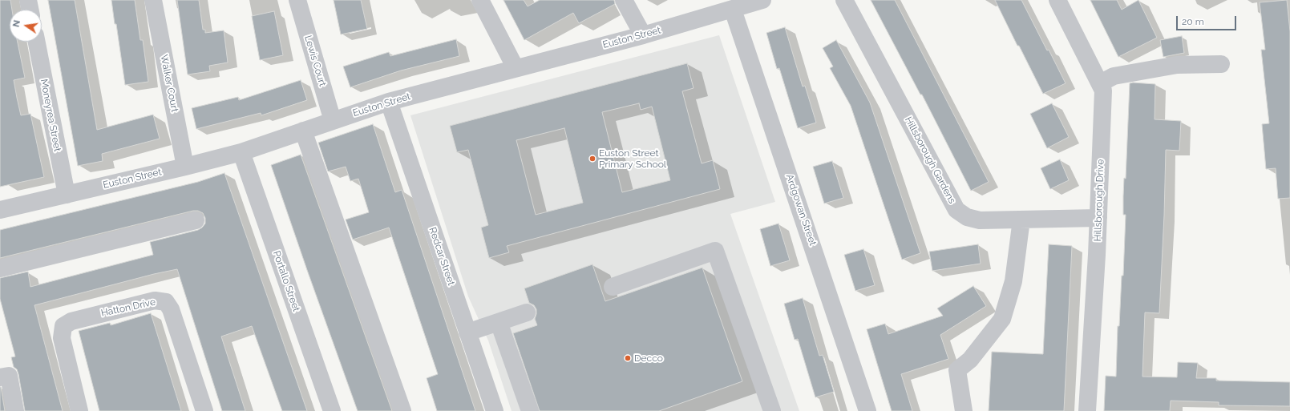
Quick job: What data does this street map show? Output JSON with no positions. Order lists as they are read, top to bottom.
{
  "streets": {
    "street": [
      "Euston Street",
      "Lewis Court",
      "Walker Court",
      "Moneyrea Street",
      "Hillsborough Gardens",
      "Hillsborough Drive",
      "Ardgowan Street",
      "Redcar Street",
      "Portallo Street",
      "Hatton Drive"
    ]
  },
  "crossings": [
    ["Euston Street", "Lewis Court"],
    ["Euston Street", "Walker Court"],
    ["Euston Street", "Moneyrea Street"],
    ["Euston Street", "Ardgowan Street"],
    ["Euston Street", "Redcar Street"],
    ["Euston Street", "Portallo Street"],
    ["Hillsborough Gardens", "Hillsborough Drive"]
  ],
  "places": ["Euston Street Primary School", "Decco"],
  "scale_bar": "20 m",
  "north": "left"
}
